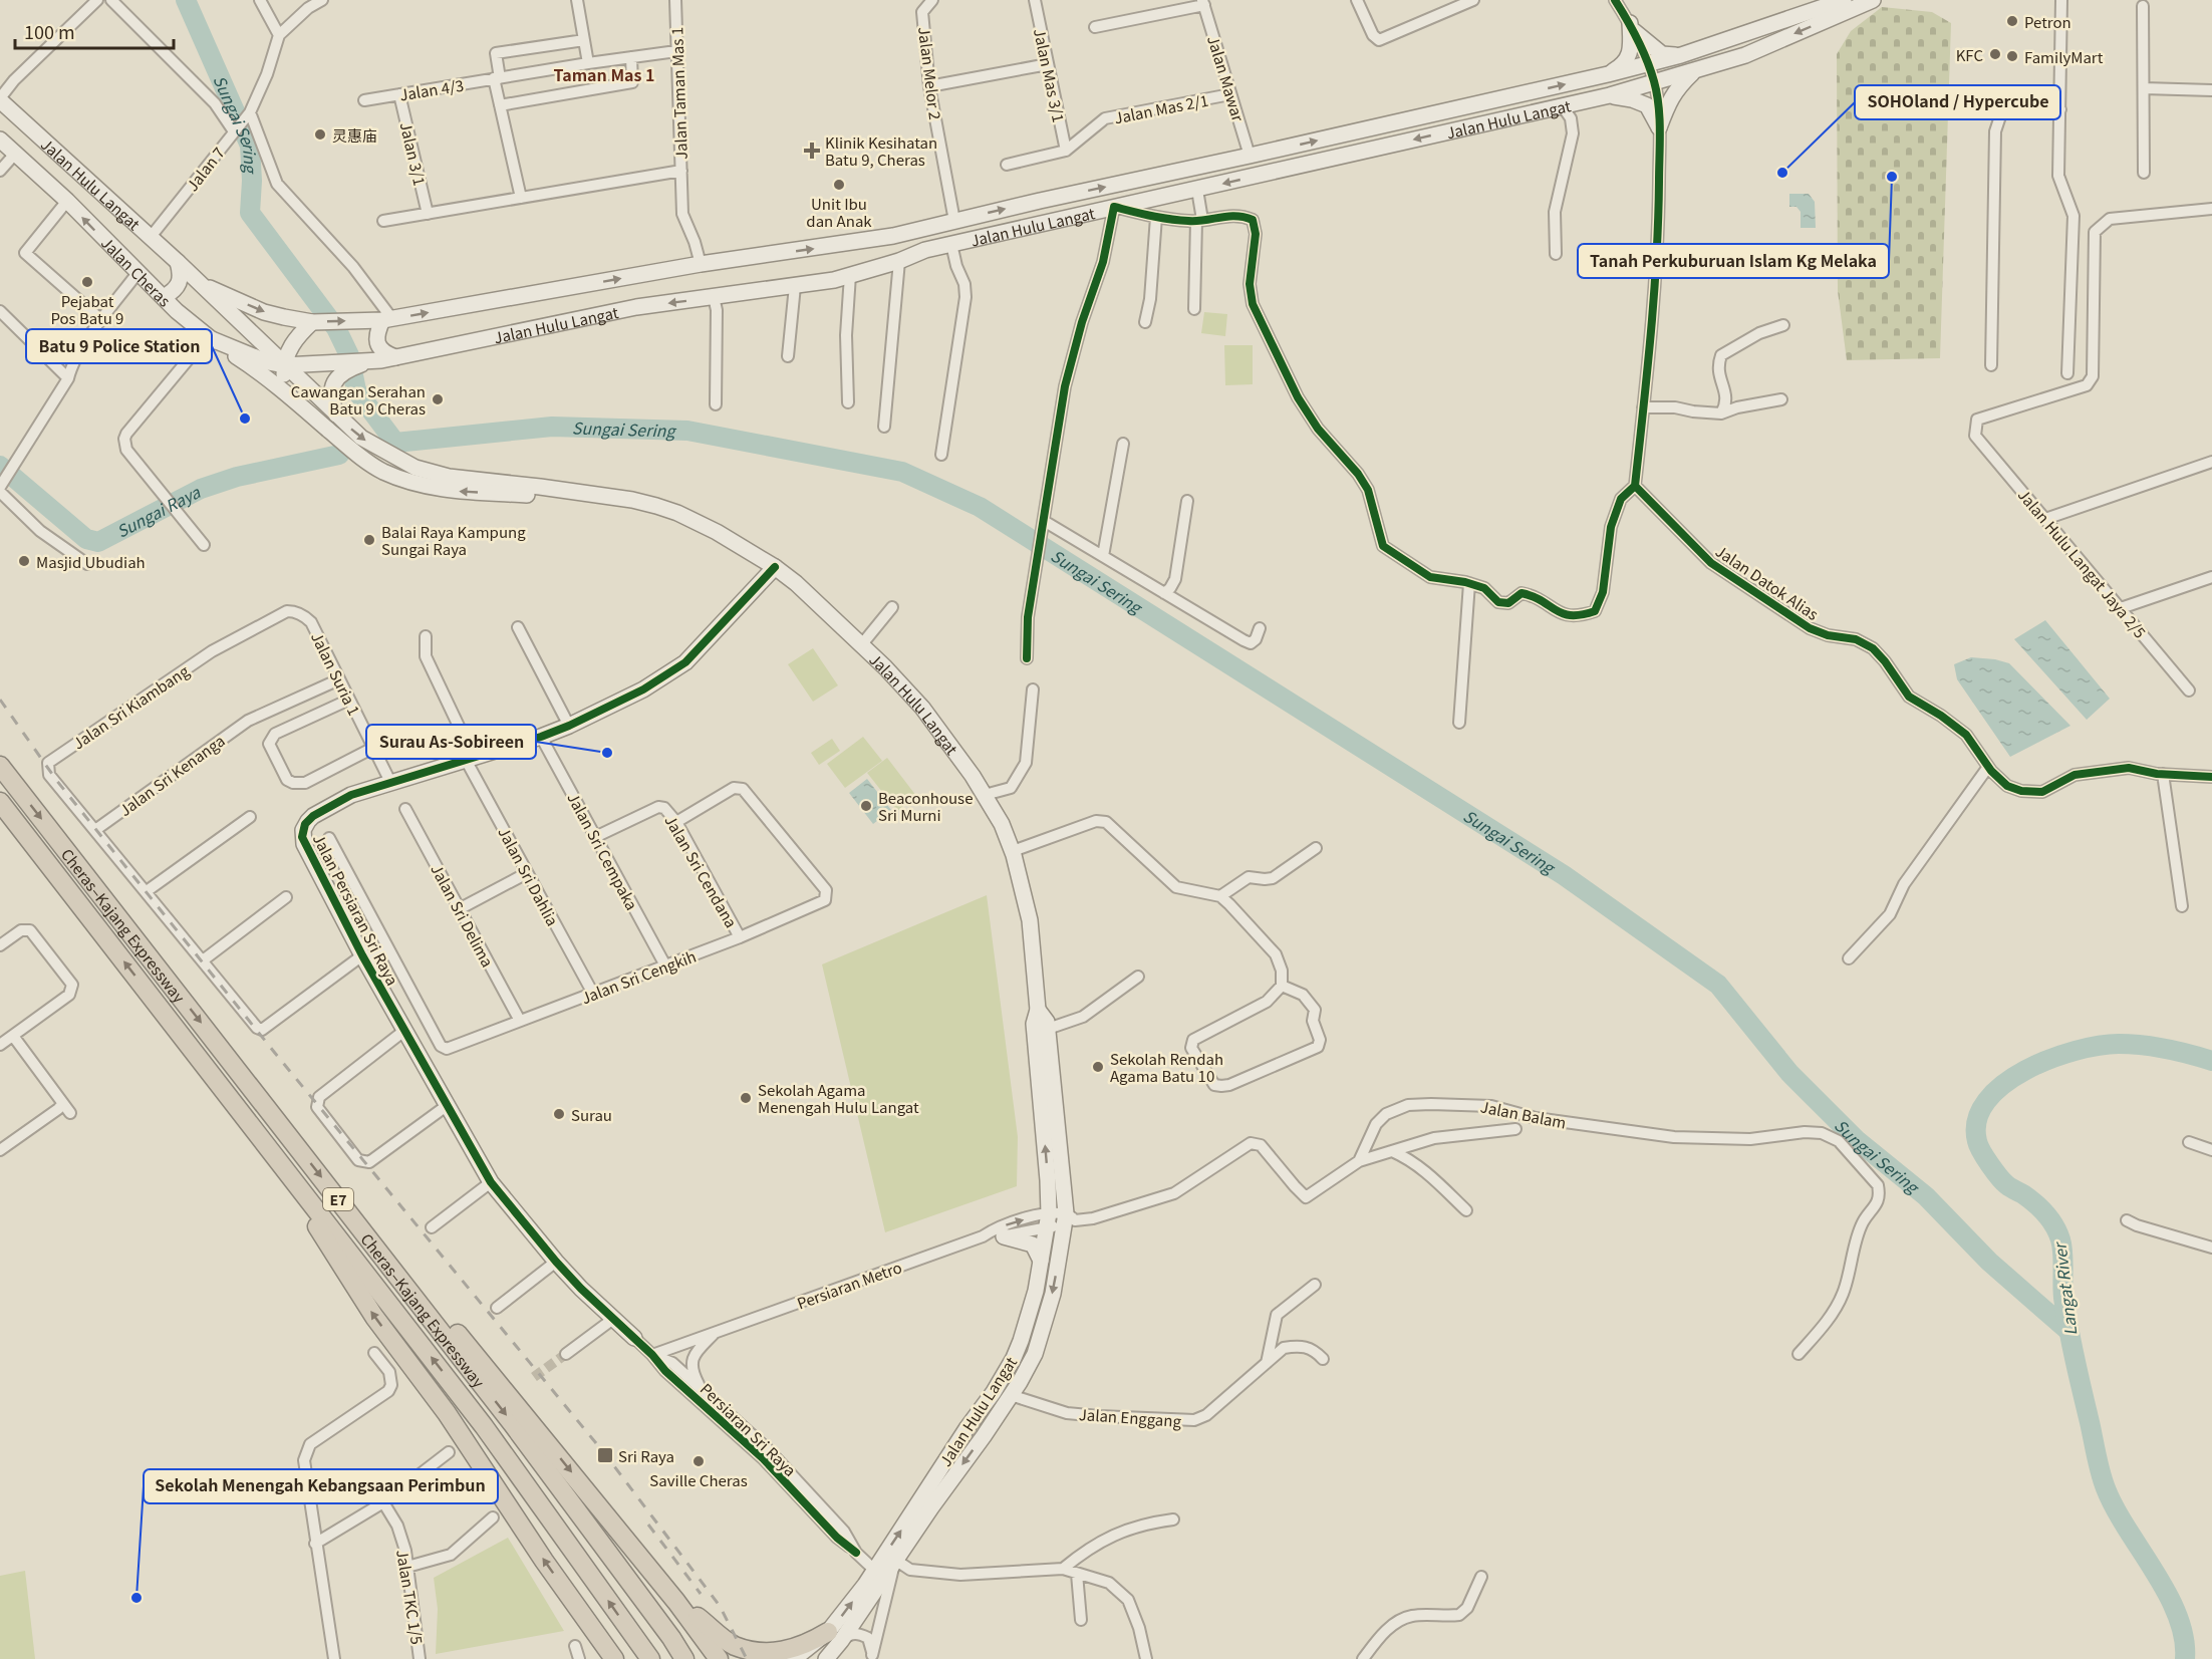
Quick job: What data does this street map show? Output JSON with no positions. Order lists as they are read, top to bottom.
{
  "streets": {
    "highway": ["Cheras–Kajang Expressway", "E7"],
    "main road": ["Jalan Hulu Langat", "Jalan Cheras", "Jalan Persiaran Sri Raya"],
    "street": [
      "Jalan Melor 2",
      "Jalan Mas 3/1",
      "Jalan Mawar",
      "Jalan 4/3",
      "Jalan Taman Mas 1",
      "Jalan Mas 2/1",
      "Jalan 3/1",
      "Jalan 7",
      "Jalan Hulu Langat Jaya 2/5",
      "Jalan Datok Alias",
      "Jalan Suria 1",
      "Jalan Sri Kiambang",
      "Jalan Sri Kenanga",
      "Jalan Sri Cempaka",
      "Jalan Sri Cendana",
      "Jalan Sri Dahlia",
      "Jalan Sri Delima",
      "Jalan Sri Cengkih",
      "Jalan Balam",
      "Persiaran Metro",
      "Jalan Enggang",
      "Persiaran Sri Raya",
      "Jalan TKC 1/5"
    ]
  },
  "crossings": [
    ["Jalan Melor 2", "Jalan Hulu Langat"],
    ["Jalan Mas 3/1", "Jalan Mas 2/1"],
    ["Jalan Mawar", "Jalan Mas 2/1"],
    ["Jalan Mawar", "Jalan Hulu Langat"],
    ["Jalan 4/3", "Jalan Taman Mas 1"],
    ["Jalan 4/3", "Jalan 3/1"],
    ["Jalan Taman Mas 1", "Jalan Hulu Langat"],
    ["Jalan Hulu Langat", "Jalan 7"],
    ["Jalan Hulu Langat", "Jalan Cheras"],
    ["Jalan Hulu Langat", "Jalan Persiaran Sri Raya"],
    ["Jalan Hulu Langat", "Persiaran Metro"],
    ["Jalan Hulu Langat", "Jalan Enggang"],
    ["Jalan Hulu Langat", "Persiaran Sri Raya"],
    ["Jalan Suria 1", "Jalan Sri Kiambang"],
    ["Jalan Suria 1", "Jalan Sri Kenanga"],
    ["Jalan Suria 1", "Jalan Persiaran Sri Raya"],
    ["Jalan Sri Kiambang", "Jalan Sri Kenanga"],
    ["Jalan Sri Cempaka", "Jalan Sri Cendana"],
    ["Jalan Sri Cempaka", "Jalan Persiaran Sri Raya"],
    ["Jalan Sri Cempaka", "Jalan Sri Cengkih"],
    ["Jalan Sri Cendana", "Jalan Sri Cengkih"],
    ["Jalan Sri Dahlia", "Jalan Persiaran Sri Raya"],
    ["Jalan Sri Dahlia", "Jalan Sri Cengkih"],
    ["Jalan Persiaran Sri Raya", "Persiaran Metro"],
    ["Jalan Persiaran Sri Raya", "Persiaran Sri Raya"],
    ["Jalan Sri Delima", "Jalan Sri Cengkih"],
    ["Persiaran Metro", "Persiaran Sri Raya"]
  ],
  "districts": ["Taman Mas 1"],
  "water": ["Sungai Sering", "Sungai Raya", "Langat River"],
  "places": {
    "other": [
      "Petron",
      "KFC",
      "FamilyMart",
      "灵惠庙",
      "SOHOland / Hypercube",
      "Tanah Perkuburuan Islam Kg Melaka",
      "Unit Ibu dan Anak",
      "Pejabat Pos Batu 9",
      "Cawangan Serahan Batu 9 Cheras",
      "Batu 9 Police Station",
      "Balai Raya Kampung Sungai Raya",
      "Masjid Ubudiah",
      "Surau As-Sobireen",
      "Beaconhouse Sri Murni",
      "Sekolah Rendah Agama Batu 10",
      "Sekolah Agama Menengah Hulu Langat",
      "Surau",
      "Saville Cheras",
      "Sekolah Menengah Kebangsaan Perimbun"
    ],
    "health": ["Klinik Kesihatan Batu 9, Cheras"],
    "transit": ["Sri Raya"]
  },
  "scale_bar": "100 m"
}
